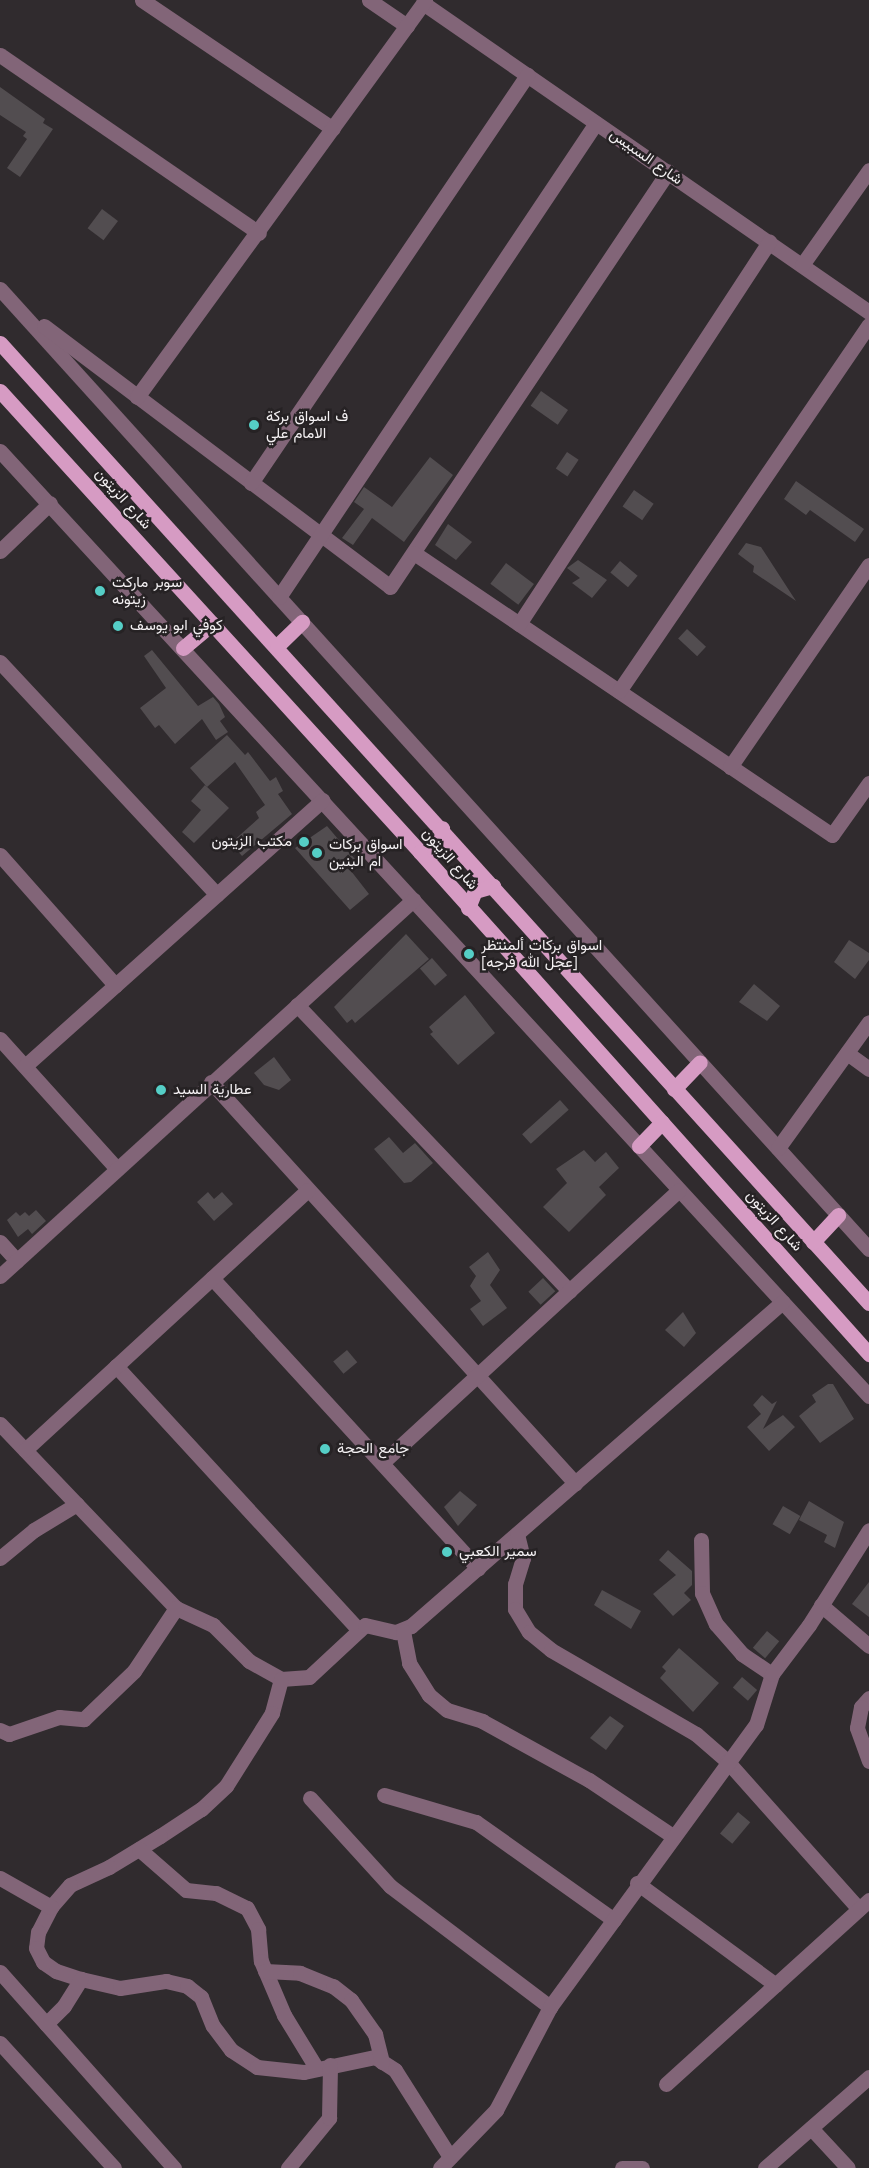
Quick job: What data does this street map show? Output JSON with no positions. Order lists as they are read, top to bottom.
{
  "streets": {
    "main road": ["شارع الزيتون"],
    "street": ["شارع السبيس"]
  },
  "places": [
    "ف اسواق بركة الامام علي",
    "سوبر ماركت زيتونه",
    "كوفي ابو يوسف",
    "مكتب الزيتون",
    "اسواق بركات ام البنين",
    "اسواق بركات ألمنتظر [عجل الله فرجه]",
    "عطارية السيد",
    "جامع الحجة",
    "سمير الكعبي"
  ]
}
